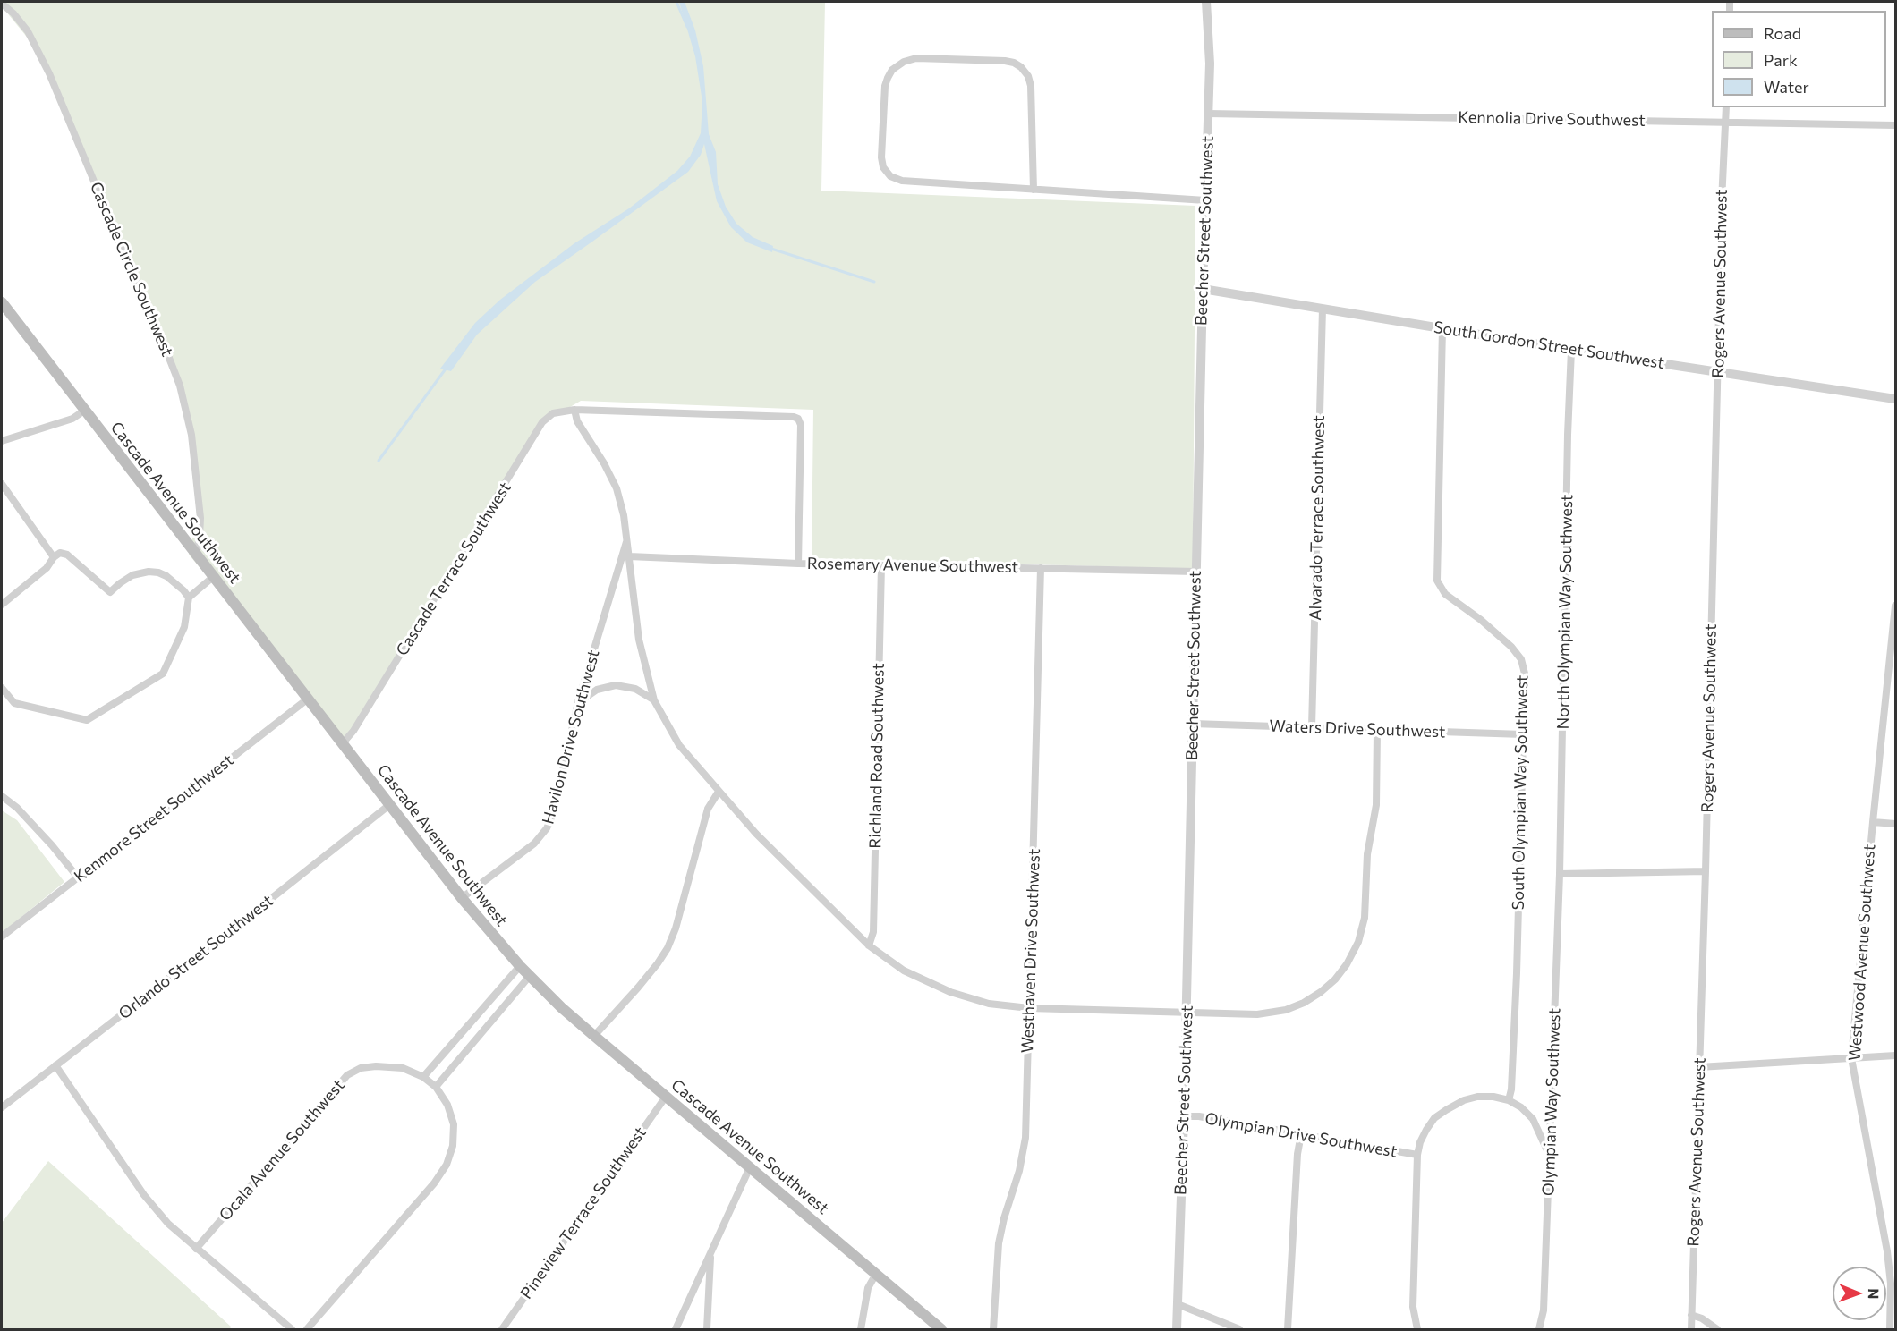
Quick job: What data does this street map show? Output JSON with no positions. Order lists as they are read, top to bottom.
{
  "streets": {
    "main road": ["Cascade Avenue Southwest"],
    "street": [
      "Kennolia Drive Southwest",
      "Beecher Street Southwest",
      "Cascade Circle Southwest",
      "Rogers Avenue Southwest",
      "South Gordon Street Southwest",
      "Alvarado Terrace Southwest",
      "Rosemary Avenue Southwest",
      "Cascade Terrace Southwest",
      "North Olympian Way Southwest",
      "Waters Drive Southwest",
      "Havilon Drive Southwest",
      "Richland Road Southwest",
      "South Olympian Way Southwest",
      "Kenmore Street Southwest",
      "Westhaven Drive Southwest",
      "Westwood Avenue Southwest",
      "Orlando Street Southwest",
      "Olympian Way Southwest",
      "Olympian Drive Southwest",
      "Ocala Avenue Southwest",
      "Pineview Terrace Southwest"
    ]
  },
  "crossings": [
    ["Kennolia Drive Southwest", "Beecher Street Southwest"],
    ["Kennolia Drive Southwest", "Rogers Avenue Southwest"],
    ["Beecher Street Southwest", "South Gordon Street Southwest"],
    ["Beecher Street Southwest", "Rosemary Avenue Southwest"],
    ["Beecher Street Southwest", "Waters Drive Southwest"],
    ["Beecher Street Southwest", "Olympian Drive Southwest"],
    ["Cascade Circle Southwest", "Cascade Avenue Southwest"],
    ["Rogers Avenue Southwest", "South Gordon Street Southwest"],
    ["South Gordon Street Southwest", "Alvarado Terrace Southwest"],
    ["South Gordon Street Southwest", "North Olympian Way Southwest"],
    ["South Gordon Street Southwest", "South Olympian Way Southwest"],
    ["Cascade Avenue Southwest", "Cascade Terrace Southwest"],
    ["Cascade Avenue Southwest", "Havilon Drive Southwest"],
    ["Cascade Avenue Southwest", "Kenmore Street Southwest"],
    ["Cascade Avenue Southwest", "Orlando Street Southwest"],
    ["Cascade Avenue Southwest", "Pineview Terrace Southwest"],
    ["Alvarado Terrace Southwest", "Waters Drive Southwest"],
    ["Rosemary Avenue Southwest", "Cascade Terrace Southwest"],
    ["Rosemary Avenue Southwest", "Richland Road Southwest"],
    ["Rosemary Avenue Southwest", "Westhaven Drive Southwest"],
    ["North Olympian Way Southwest", "Olympian Way Southwest"],
    ["Waters Drive Southwest", "South Olympian Way Southwest"]
  ],
  "legend": ["Road", "Park", "Water"],
  "north": "right"
}
